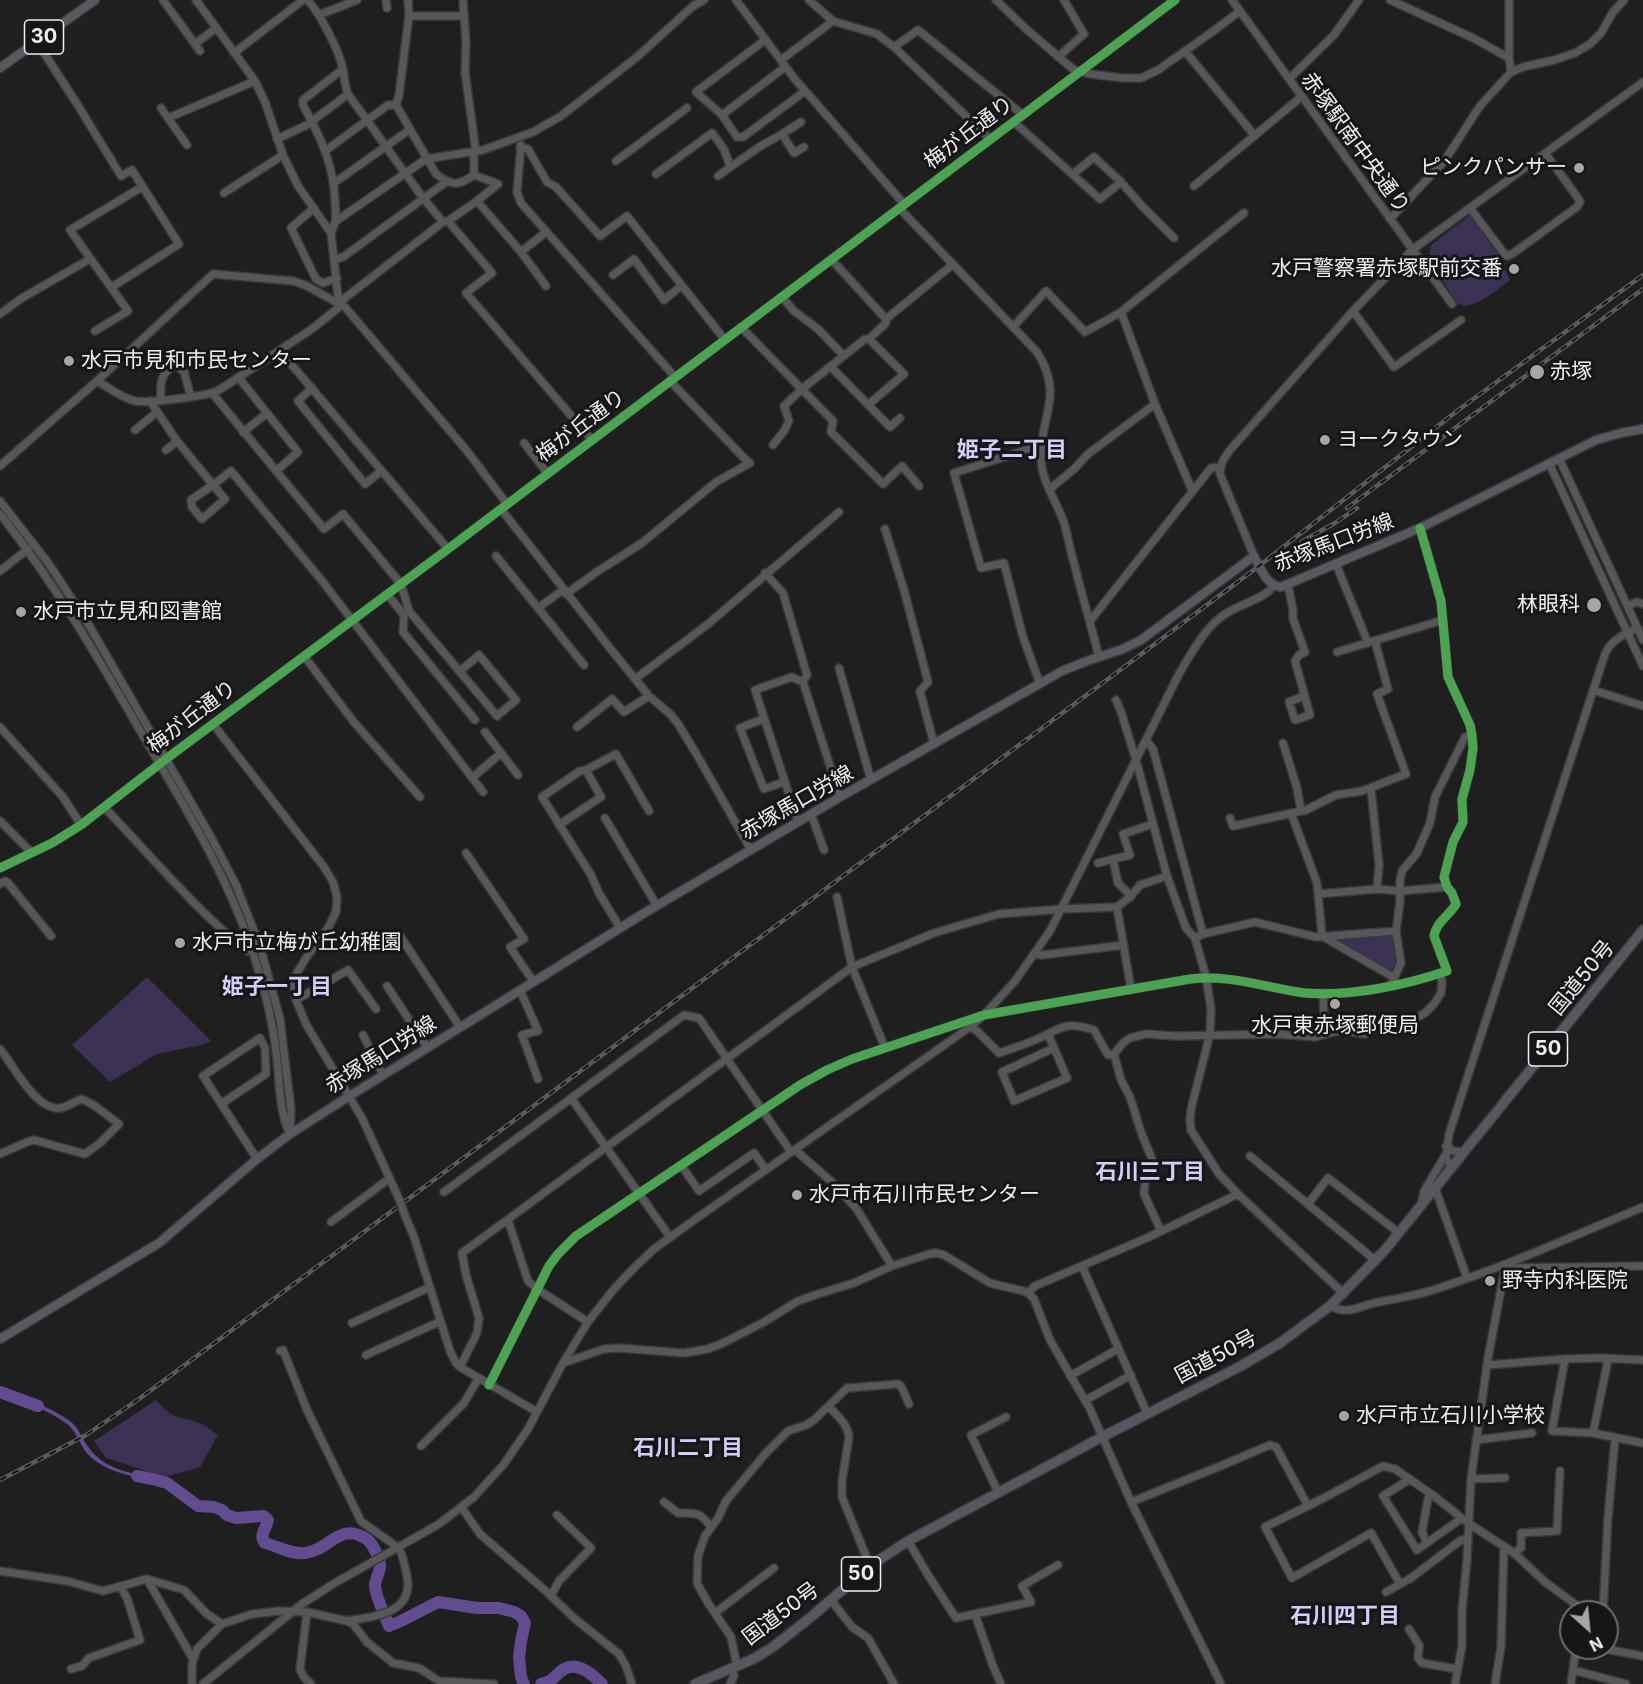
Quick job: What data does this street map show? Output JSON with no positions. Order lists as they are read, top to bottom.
{
  "streets": {
    "highway": ["国道50号", "50"],
    "main road": ["30", "赤塚馬口労線"],
    "street": ["梅が丘通り", "赤塚駅南中央通り"]
  },
  "districts": [
    "姫子二丁目",
    "姫子一丁目",
    "石川三丁目",
    "石川二丁目",
    "石川四丁目"
  ],
  "places": [
    "ピンクパンサー",
    "水戸警察署赤塚駅前交番",
    "水戸市見和市民センター",
    "赤塚",
    "ヨークタウン",
    "林眼科",
    "水戸市立見和図書館",
    "水戸市立梅が丘幼稚園",
    "水戸東赤塚郵便局",
    "水戸市石川市民センター",
    "野寺内科医院",
    "水戸市立石川小学校"
  ],
  "north": "bottom right"
}
